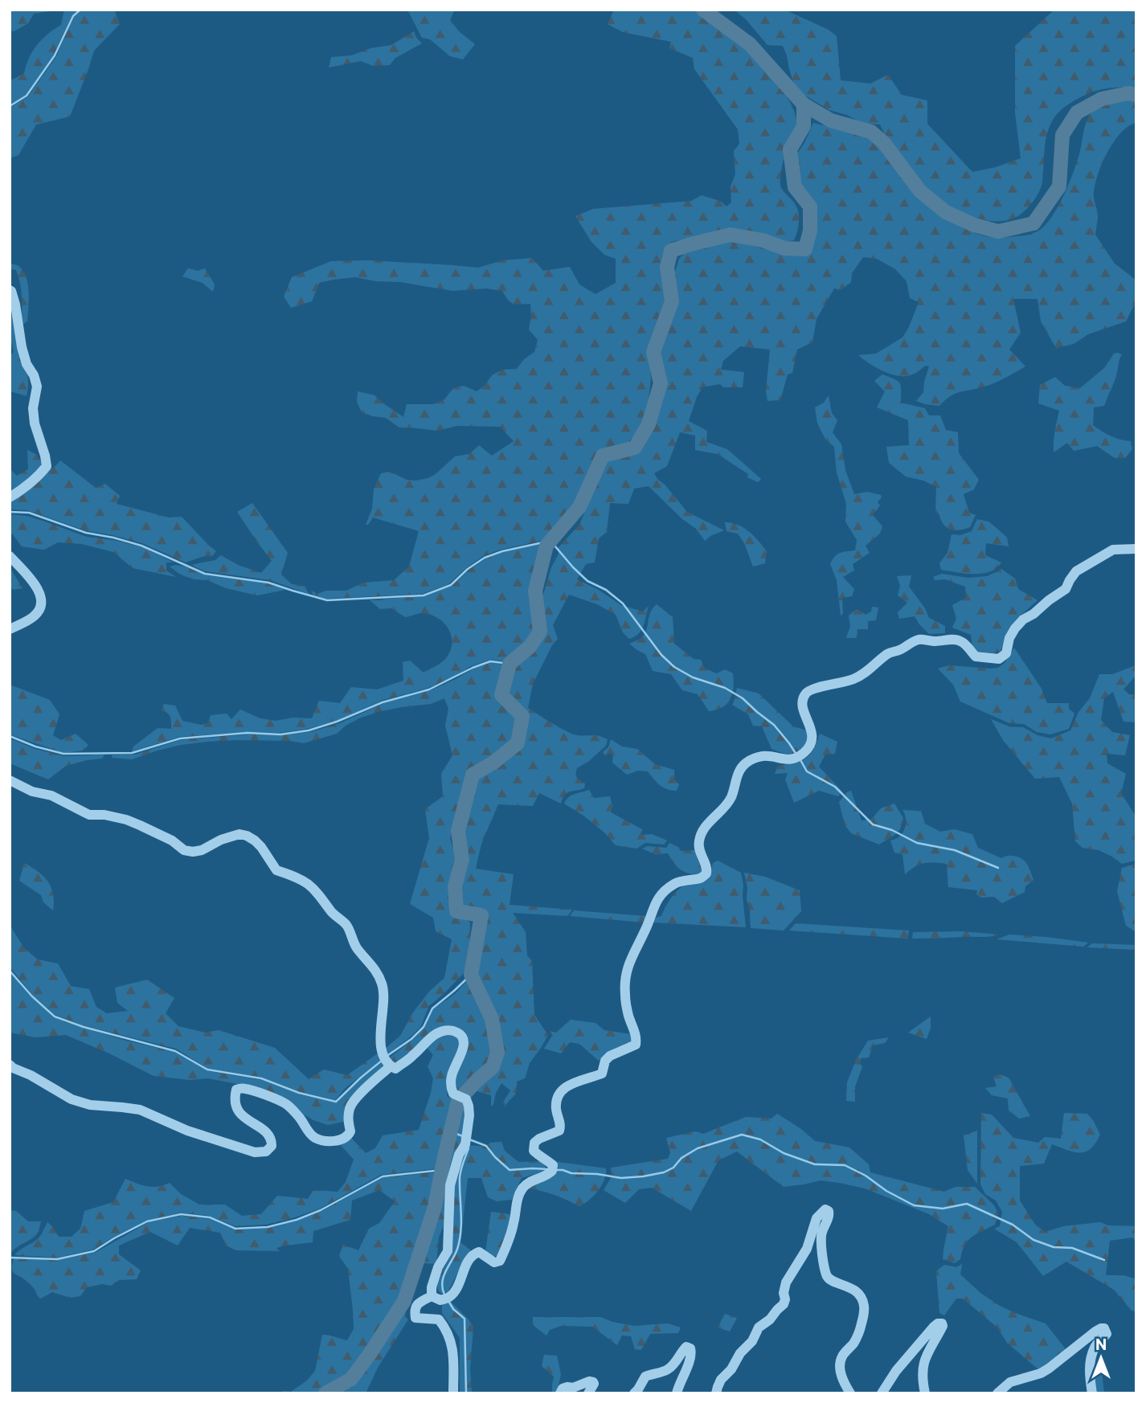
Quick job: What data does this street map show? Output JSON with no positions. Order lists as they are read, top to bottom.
{
  "north": "top"
}
